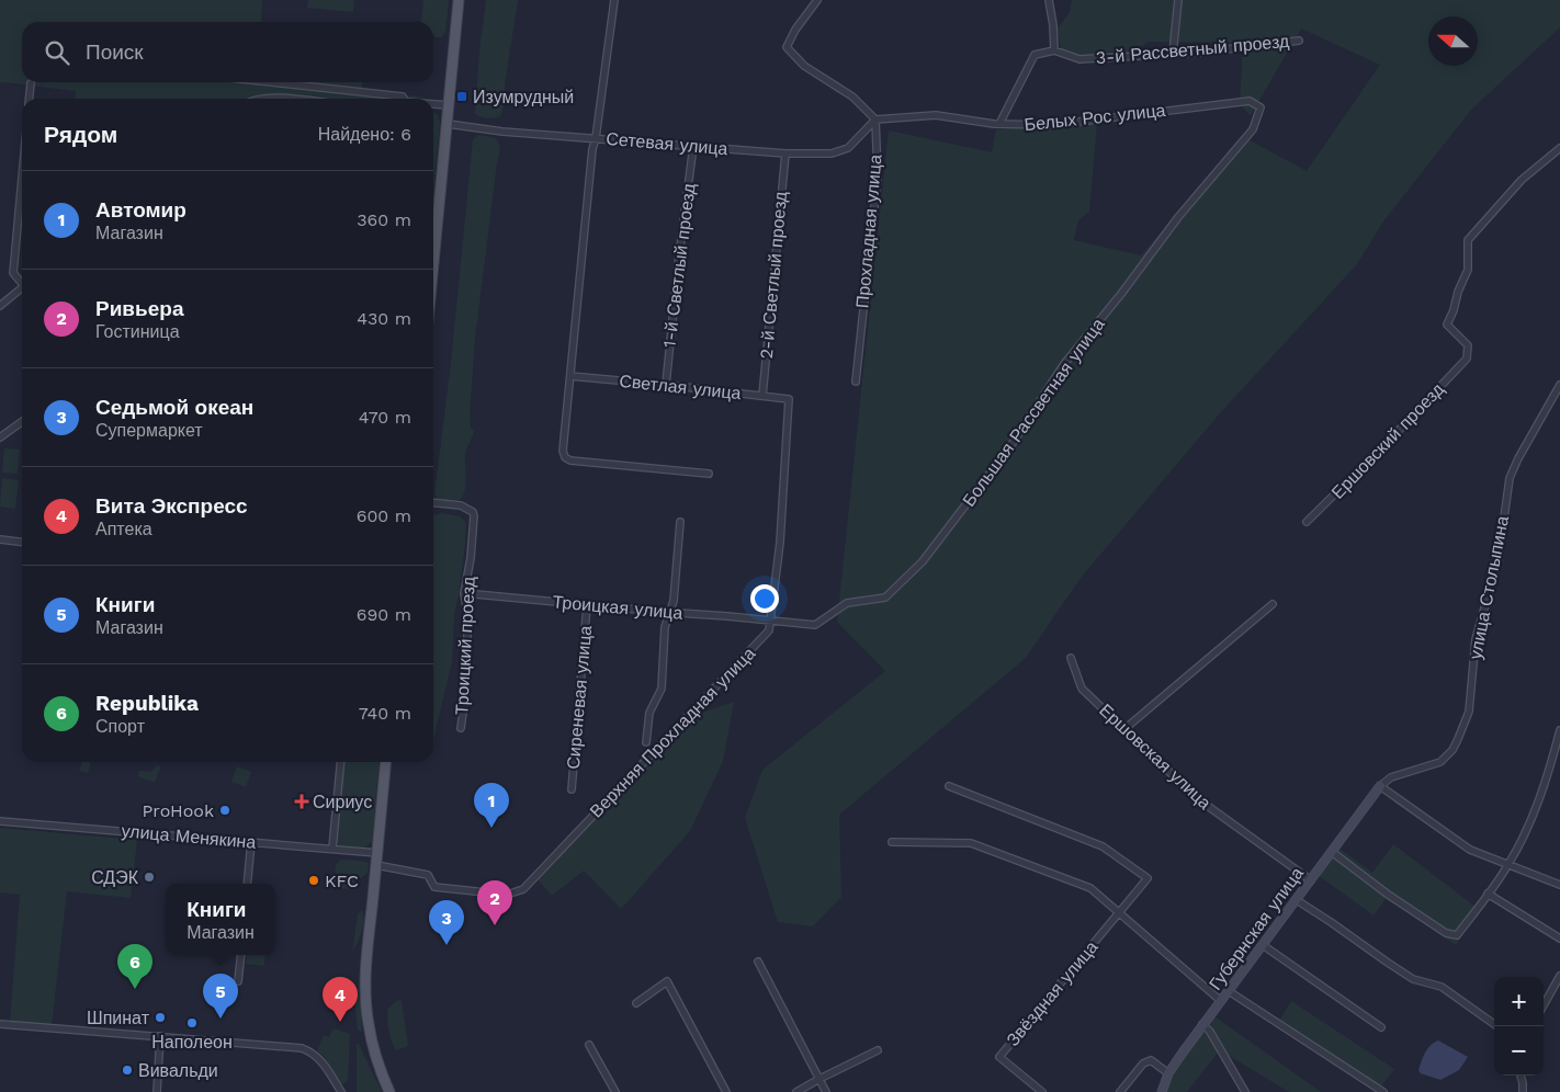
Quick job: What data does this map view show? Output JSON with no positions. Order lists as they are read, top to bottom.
{
  "streets": {
    "street": [
      "3-й Рассветный проезд",
      "Белых Рос улица",
      "Сетевая улица",
      "Прохладная улица",
      "1-й Светлый проезд",
      "2-й Светлый проезд",
      "Светлая улица",
      "Большая Рассветная улица",
      "Ершовский проезд",
      "улица Столыпина",
      "Троицкая улица",
      "Троицкий проезд",
      "Сиреневая улица",
      "Верхняя Прохладная улица",
      "Ершовская улица",
      "улица Менякина",
      "Губернская улица",
      "Звёздная улица"
    ]
  },
  "crossings": [
    ["Белых Рос улица", "Сетевая улица"],
    ["Белых Рос улица", "Прохладная улица"],
    ["Белых Рос улица", "Большая Рассветная улица"],
    ["Сетевая улица", "Прохладная улица"],
    ["Сетевая улица", "1-й Светлый проезд"],
    ["Сетевая улица", "2-й Светлый проезд"],
    ["1-й Светлый проезд", "Светлая улица"],
    ["2-й Светлый проезд", "Светлая улица"],
    ["Светлая улица", "Верхняя Прохладная улица"],
    ["Большая Рассветная улица", "Троицкая улица"],
    ["Большая Рассветная улица", "Верхняя Прохладная улица"],
    ["улица Столыпина", "Губернская улица"],
    ["Троицкая улица", "Троицкий проезд"],
    ["Троицкая улица", "Сиреневая улица"],
    ["Троицкая улица", "Верхняя Прохладная улица"],
    ["Ершовская улица", "Губернская улица"]
  ],
  "places": {
    "transit": ["Изумрудный"],
    "health": ["Сириус"],
    "other": [
      "ProHook",
      "СДЭК",
      "KFC",
      "Шпинат",
      "Наполеон",
      "Вивальди"
    ]
  },
  "north": "left",
  "page": {
    "search": "Поиск",
    "heading": ["Рядом", "Найдено: 6"],
    "list": [
      {
        "mark": "1",
        "name": "Автомир",
        "note": "Магазин",
        "value": "360 m"
      },
      {
        "mark": "2",
        "name": "Ривьера",
        "note": "Гостиница",
        "value": "430 m"
      },
      {
        "mark": "3",
        "name": "Седьмой океан",
        "note": "Супермаркет",
        "value": "470 m"
      },
      {
        "mark": "4",
        "name": "Вита Экспресс",
        "note": "Аптека",
        "value": "600 m"
      },
      {
        "mark": "5",
        "name": "Книги",
        "note": "Магазин",
        "value": "690 m"
      },
      {
        "mark": "6",
        "name": "Republika",
        "note": "Спорт",
        "value": "740 m"
      }
    ],
    "pins": [
      "1",
      "2",
      "3",
      "6",
      "5",
      "4"
    ],
    "popup": ["Книги", "Магазин"],
    "map_buttons": ["+", "−"]
  }
}
